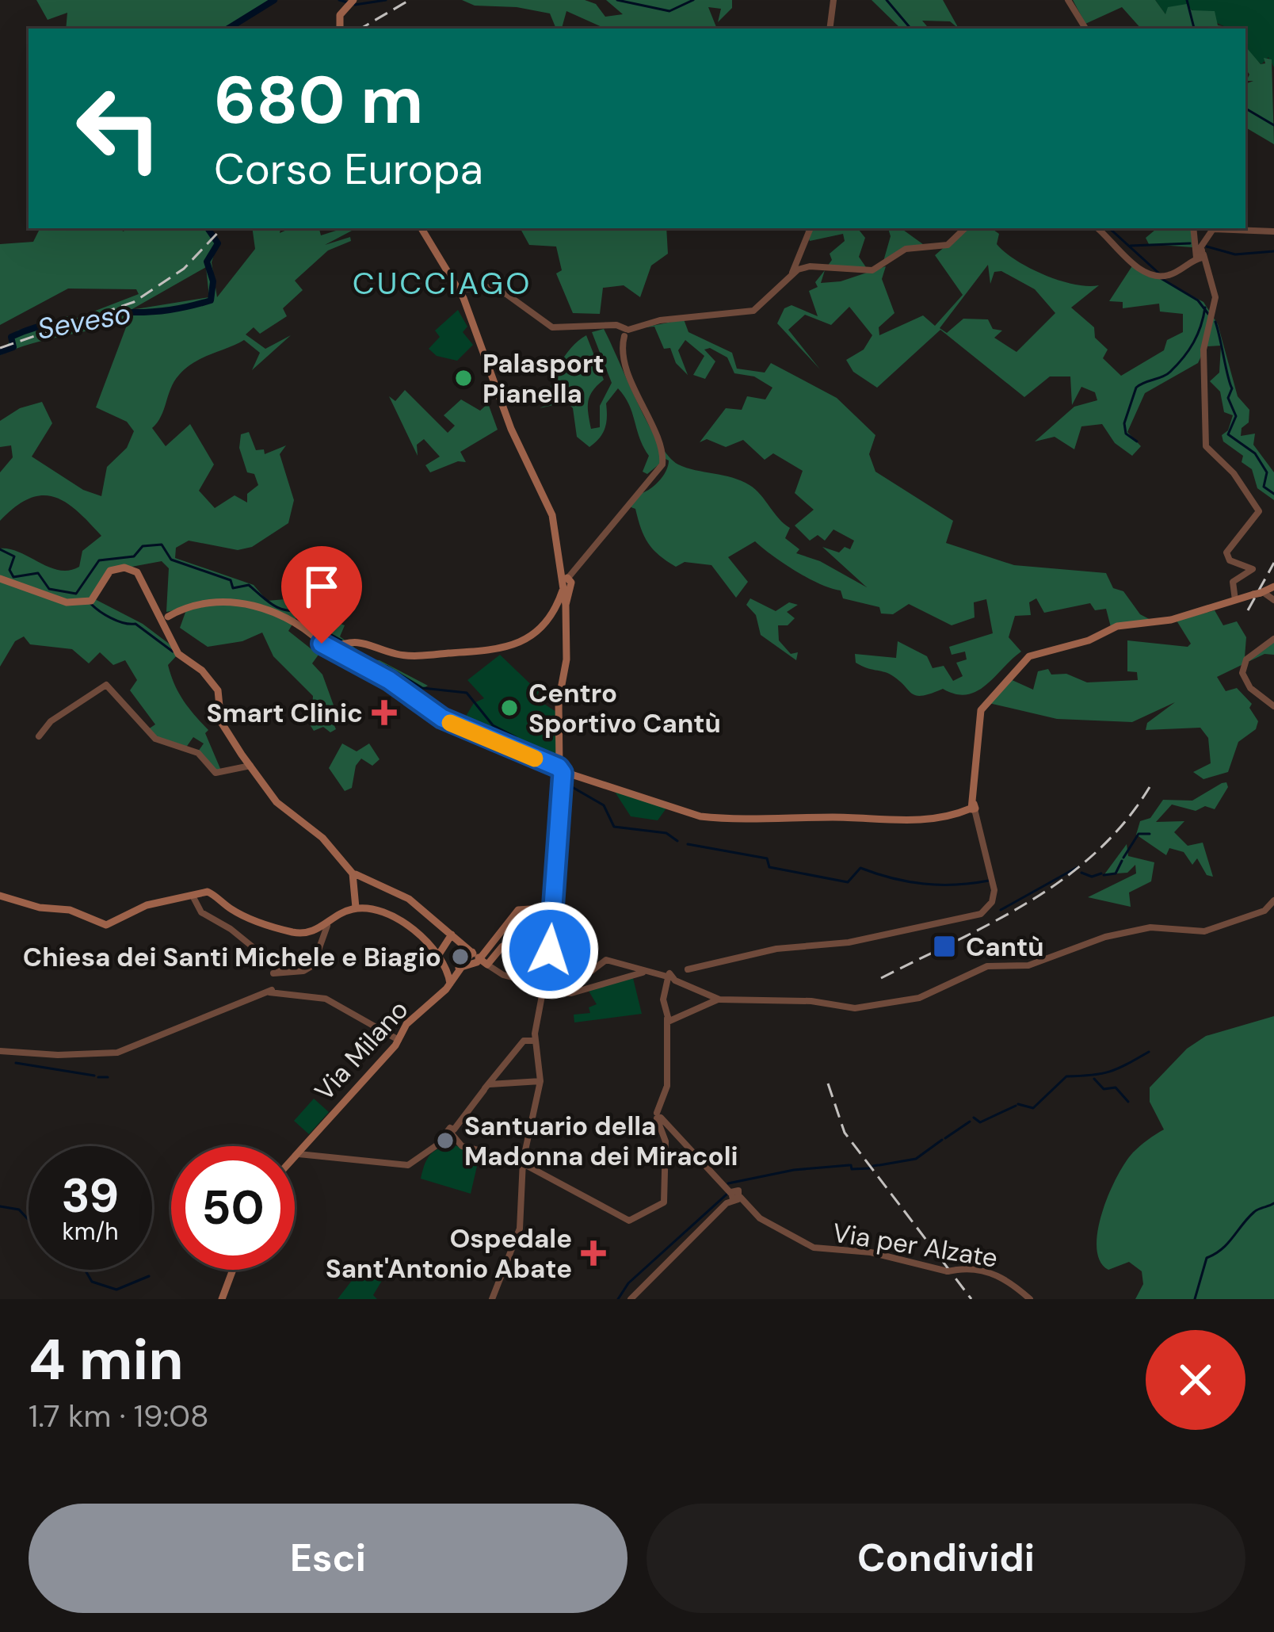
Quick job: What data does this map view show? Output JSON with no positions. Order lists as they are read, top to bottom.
{
  "streets": {
    "main road": ["Via Milano"],
    "street": ["Via per Alzate"]
  },
  "districts": ["CUCCIAGO"],
  "water": ["Seveso"],
  "places": {
    "other": [
      "Palasport Pianella",
      "Centro Sportivo Cantù",
      "Chiesa dei Santi Michele e Biagio",
      "Santuario della Madonna dei Miracoli"
    ],
    "health": ["Smart Clinic", "Ospedale Sant'Antonio Abate"],
    "transit": ["Cantù"]
  },
  "page": {
    "turn": ["680 m", "Corso Europa"],
    "speed": "39 km/h",
    "limit": "50",
    "heading": ["4 min", "1.7 km · 19:08"],
    "buttons": ["Esci", "Condividi"]
  }
}
